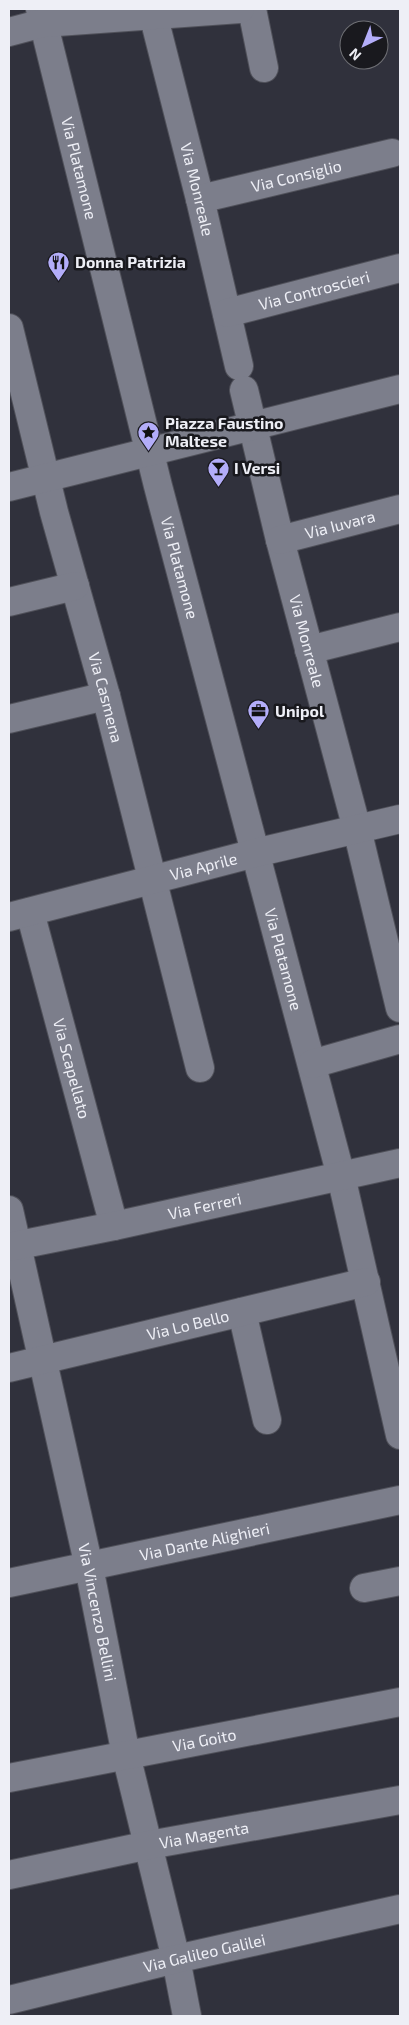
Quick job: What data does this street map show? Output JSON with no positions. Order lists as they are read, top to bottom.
{
  "streets": {
    "street": [
      "Via Platamone",
      "Via Consiglio",
      "Via Monreale",
      "Via Controscieri",
      "Via Iuvara",
      "Via Casmena",
      "Via Aprile",
      "Via Scapellato",
      "Via Ferreri",
      "Via Lo Bello",
      "Via Dante Alighieri",
      "Via Vincenzo Bellini",
      "Via Goito",
      "Via Magenta",
      "Via Galileo Galilei"
    ]
  },
  "crossings": [
    ["Via Platamone", "Via Aprile"],
    ["Via Platamone", "Via Ferreri"],
    ["Via Platamone", "Via Lo Bello"],
    ["Via Consiglio", "Via Monreale"],
    ["Via Monreale", "Via Controscieri"],
    ["Via Monreale", "Via Iuvara"],
    ["Via Monreale", "Via Aprile"],
    ["Via Casmena", "Via Aprile"],
    ["Via Aprile", "Via Scapellato"],
    ["Via Scapellato", "Via Ferreri"],
    ["Via Ferreri", "Via Vincenzo Bellini"],
    ["Via Lo Bello", "Via Vincenzo Bellini"],
    ["Via Dante Alighieri", "Via Vincenzo Bellini"],
    ["Via Vincenzo Bellini", "Via Goito"],
    ["Via Vincenzo Bellini", "Via Magenta"],
    ["Via Vincenzo Bellini", "Via Galileo Galilei"]
  ],
  "places": {
    "restaurant": ["Donna Patrizia"],
    "place": ["Piazza Faustino Maltese"],
    "bar": ["I Versi"],
    "office": ["Unipol"]
  },
  "north": "bottom left"
}
